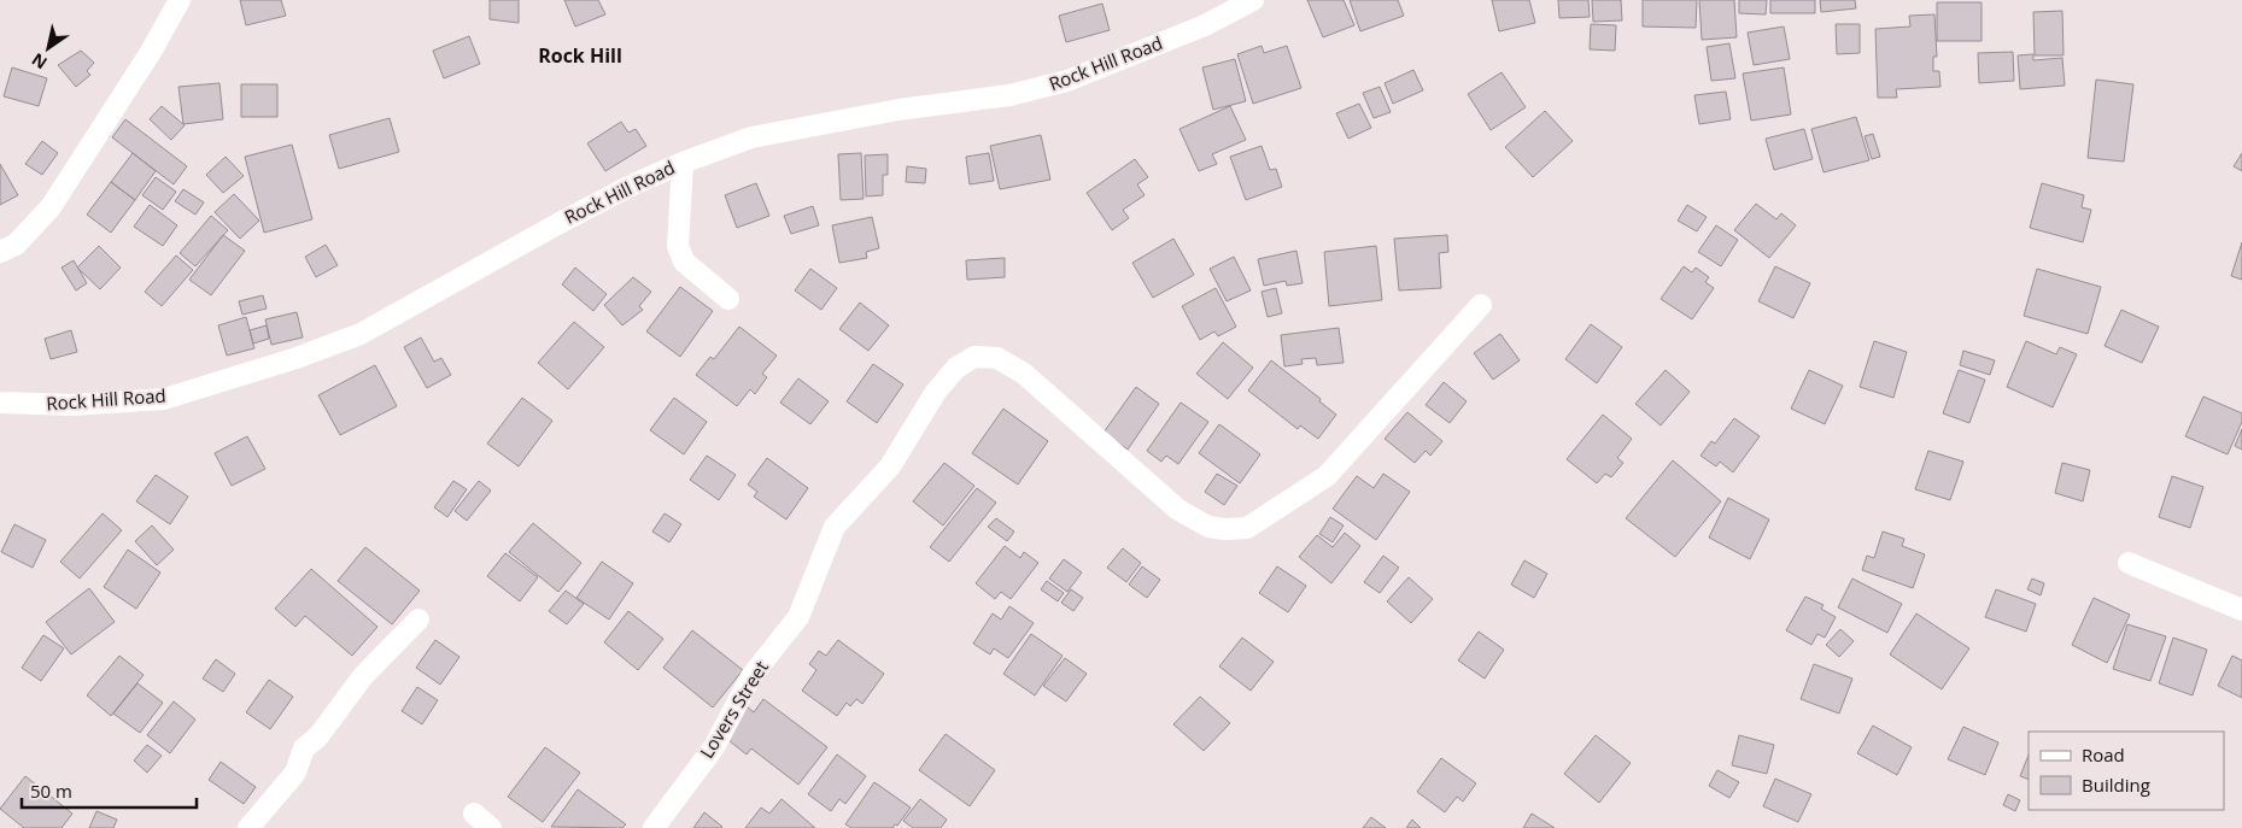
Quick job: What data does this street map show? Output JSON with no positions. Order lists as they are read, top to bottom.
{
  "streets": {
    "street": ["Rock Hill Road", "Lovers Street"]
  },
  "districts": ["Rock Hill"],
  "legend": ["Road", "Building"],
  "scale_bar": "50 m",
  "north": "bottom left"
}
